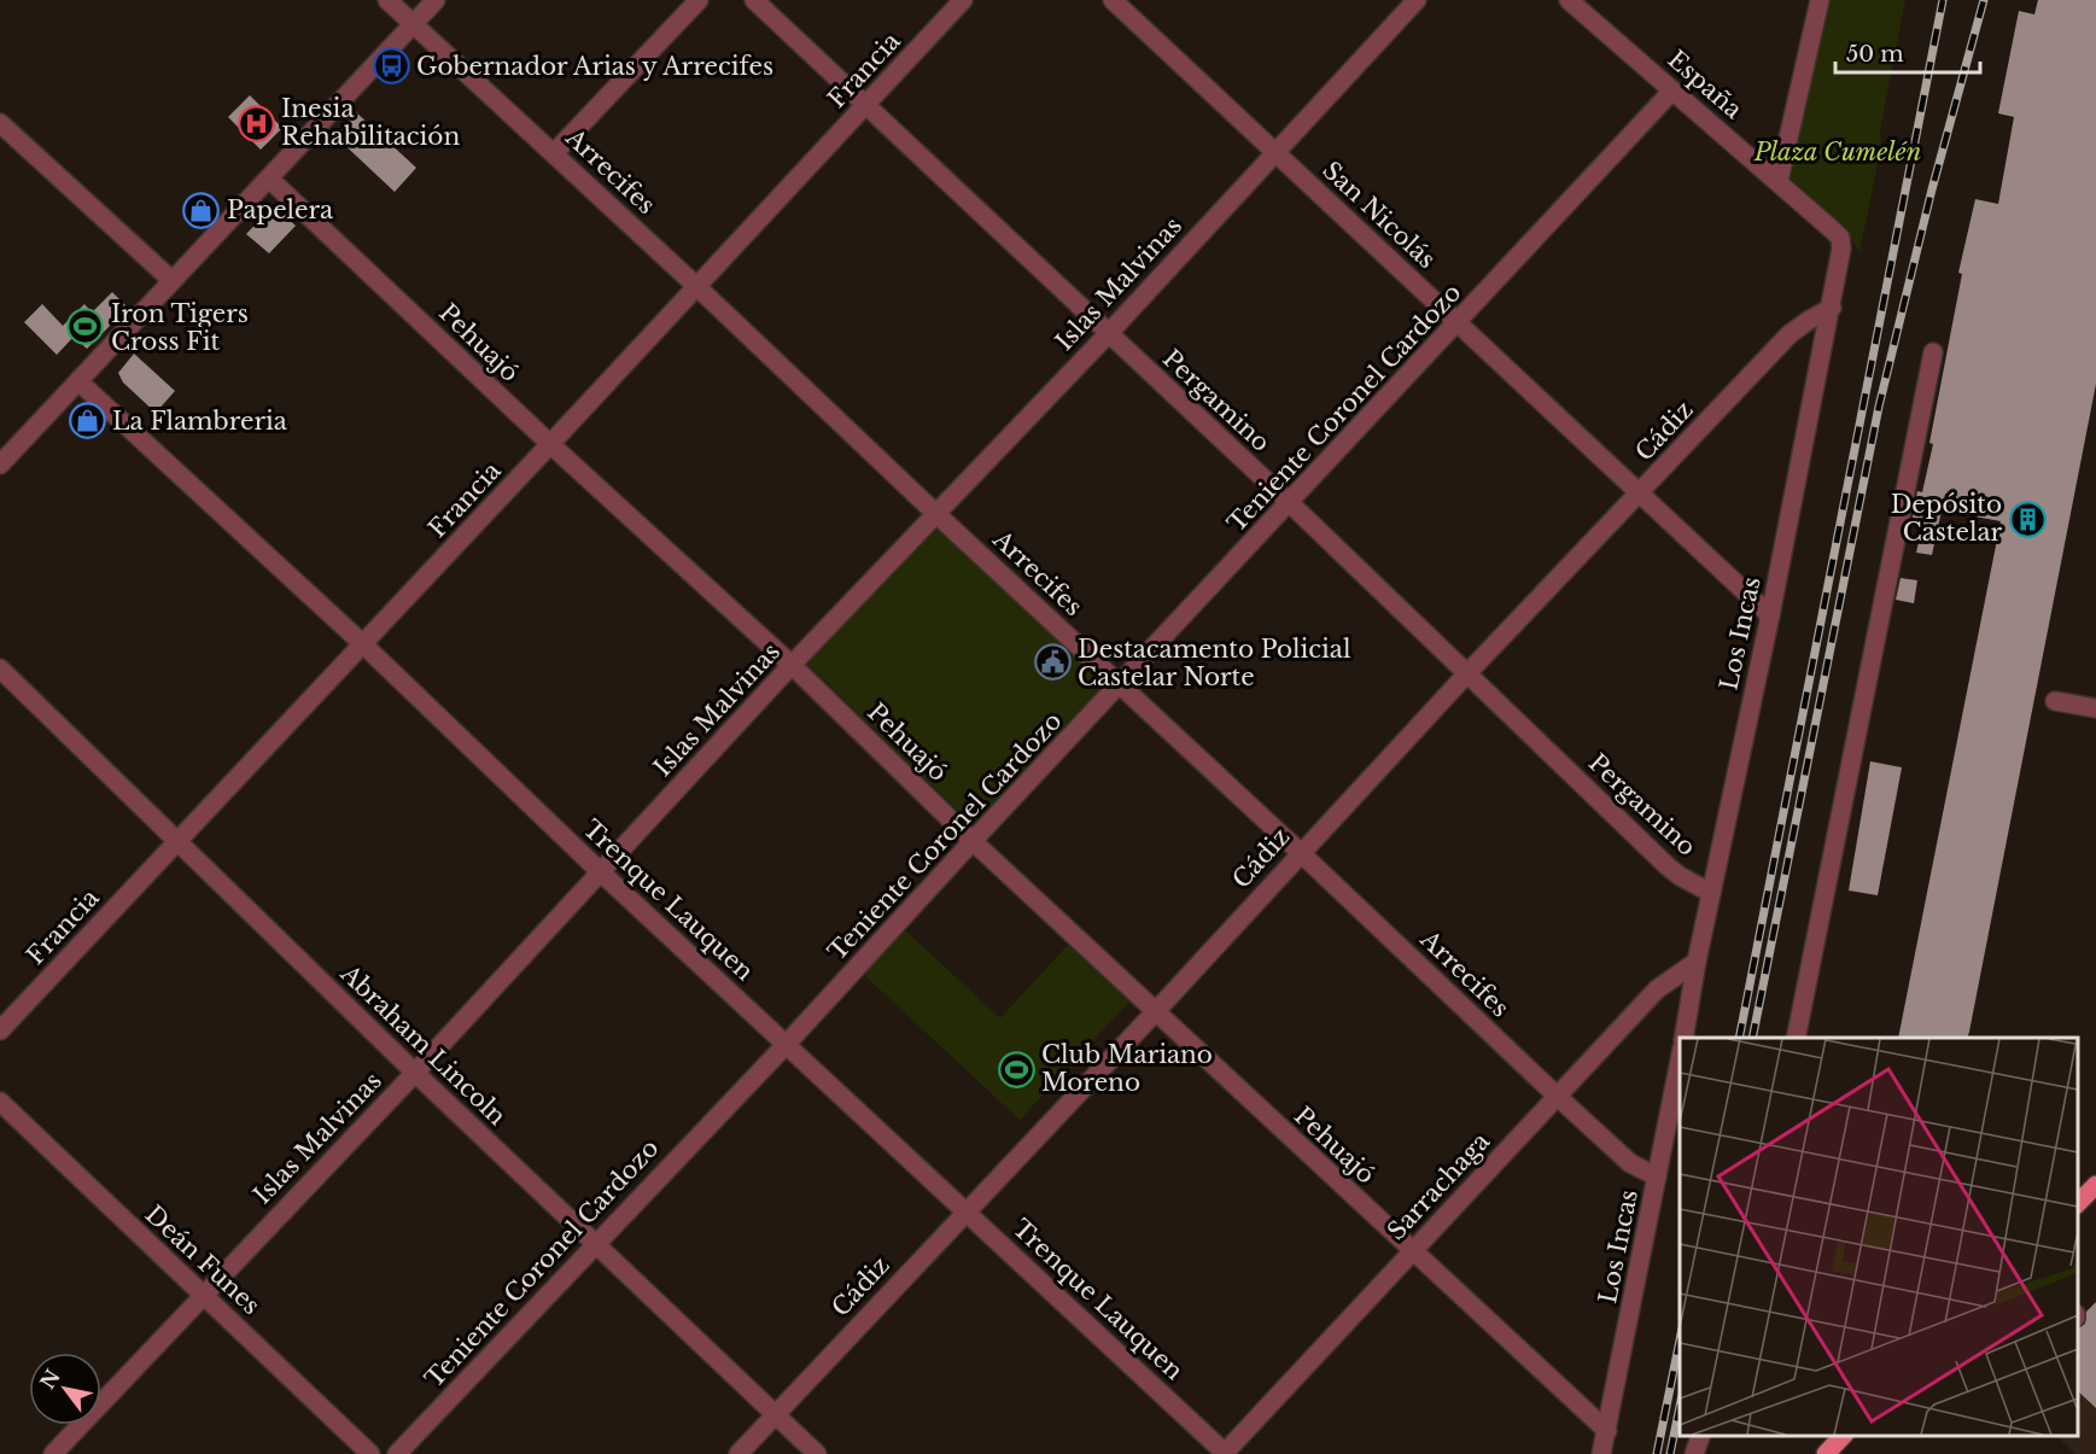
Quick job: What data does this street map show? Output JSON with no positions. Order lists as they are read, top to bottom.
{
  "streets": {
    "street": [
      "Francia",
      "España",
      "Arrecifes",
      "San Nicolás",
      "Islas Malvinas",
      "Pehuajó",
      "Pergamino",
      "Teniente Coronel Cardozo",
      "Cádiz",
      "Los Incas",
      "Trenque Lauquen",
      "Abraham Lincoln",
      "Sarrachaga",
      "Deán Funes"
    ]
  },
  "crossings": [
    ["Francia", "Arrecifes"],
    ["Francia", "Pehuajó"],
    ["Francia", "Pergamino"],
    ["Francia", "Trenque Lauquen"],
    ["Francia", "Abraham Lincoln"],
    ["España", "Teniente Coronel Cardozo"],
    ["España", "Los Incas"],
    ["Arrecifes", "Islas Malvinas"],
    ["Arrecifes", "Teniente Coronel Cardozo"],
    ["Arrecifes", "Cádiz"],
    ["Arrecifes", "Los Incas"],
    ["Arrecifes", "Sarrachaga"],
    ["San Nicolás", "Islas Malvinas"],
    ["San Nicolás", "Teniente Coronel Cardozo"],
    ["San Nicolás", "Cádiz"],
    ["San Nicolás", "Los Incas"],
    ["Islas Malvinas", "Pehuajó"],
    ["Islas Malvinas", "Pergamino"],
    ["Islas Malvinas", "Trenque Lauquen"],
    ["Islas Malvinas", "Abraham Lincoln"],
    ["Islas Malvinas", "Deán Funes"],
    ["Pehuajó", "Teniente Coronel Cardozo"],
    ["Pehuajó", "Cádiz"],
    ["Pehuajó", "Los Incas"],
    ["Pehuajó", "Sarrachaga"],
    ["Pergamino", "Teniente Coronel Cardozo"],
    ["Pergamino", "Cádiz"],
    ["Pergamino", "Los Incas"],
    ["Teniente Coronel Cardozo", "Trenque Lauquen"],
    ["Teniente Coronel Cardozo", "Abraham Lincoln"],
    ["Cádiz", "Los Incas"],
    ["Cádiz", "Trenque Lauquen"],
    ["Cádiz", "Abraham Lincoln"],
    ["Los Incas", "Sarrachaga"],
    ["Trenque Lauquen", "Sarrachaga"]
  ],
  "parks": ["Plaza Cumelén"],
  "places": {
    "bus stop": ["Gobernador Arias y Arrecifes"],
    "hospital": ["Inesia Rehabilitación"],
    "shop": ["Papelera", "La Flambreria"],
    "sports": ["Iron Tigers Cross Fit", "Club Mariano Moreno"],
    "building": ["Depósito Castelar"],
    "public building": ["Destacamento Policial Castelar Norte"]
  },
  "scale_bar": "50 m",
  "north": "top left"
}
